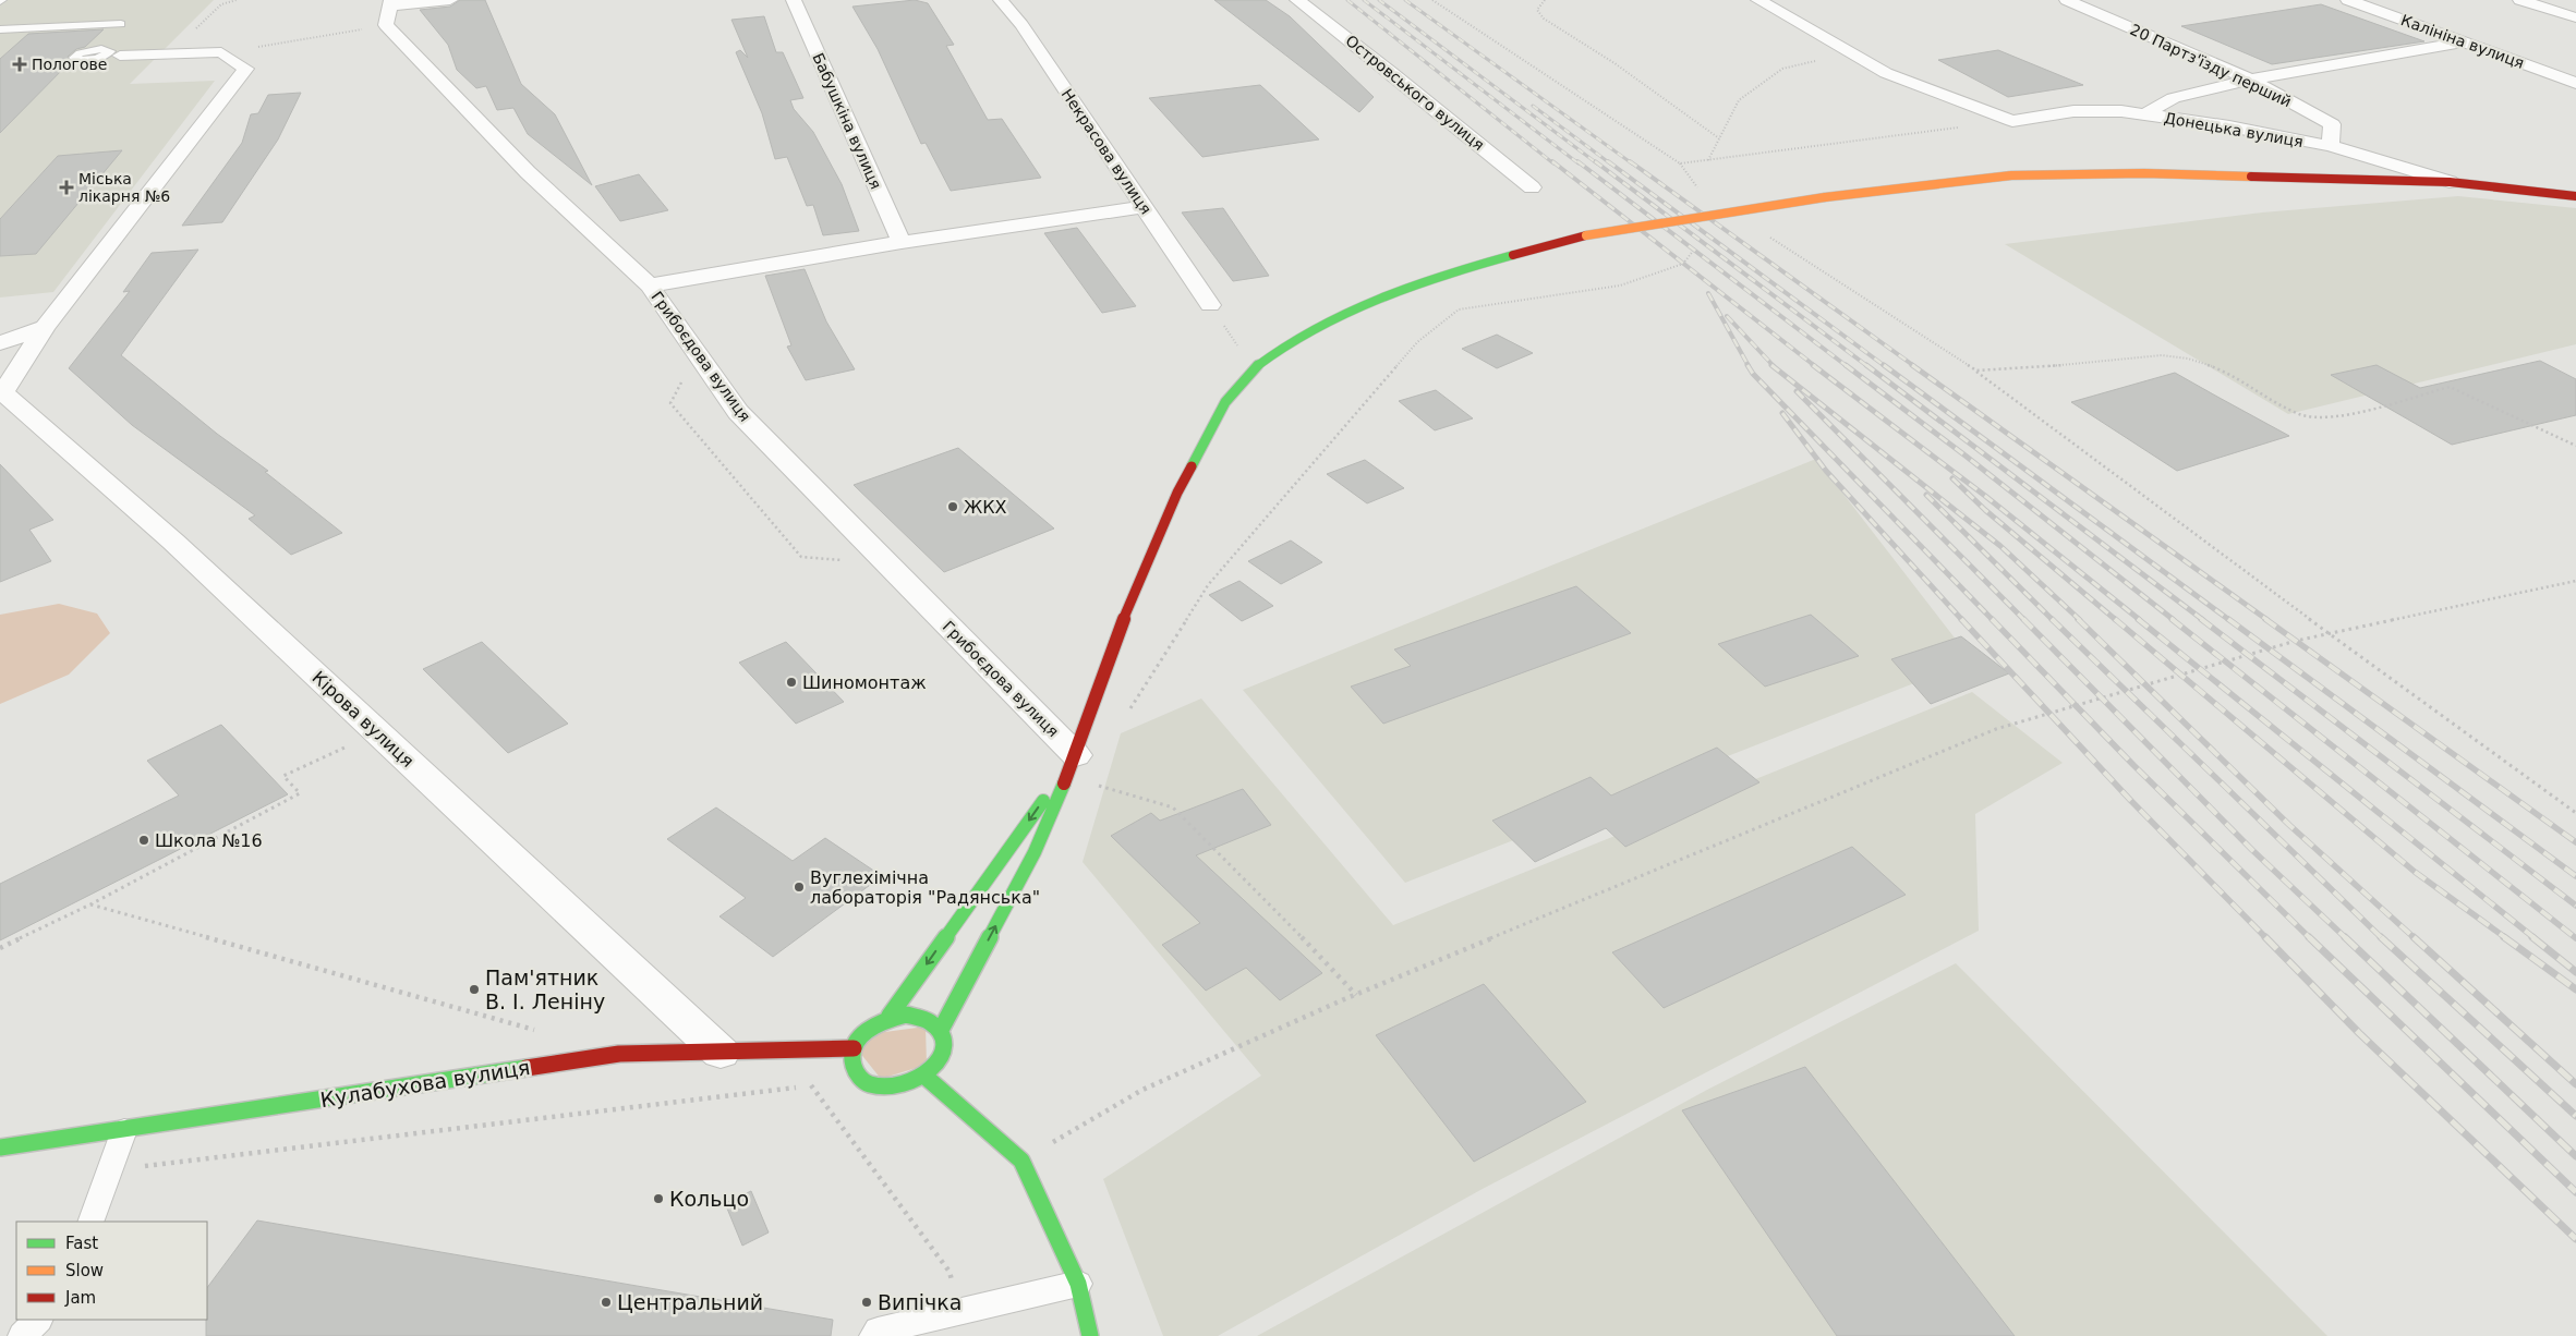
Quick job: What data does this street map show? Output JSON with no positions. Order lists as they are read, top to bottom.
{
  "streets": {
    "street": [
      "Калініна вулиця",
      "20 Партз'їзду перший",
      "Островського вулиця",
      "Бабушкіна вулиця",
      "Донецька вулиця",
      "Некрасова вулиця",
      "Грибоєдова вулиця",
      "Кірова вулиця",
      "Кулабухова вулиця"
    ]
  },
  "crossings": [
    ["20 Партз'їзду перший", "Донецька вулиця"],
    ["Кірова вулиця", "Кулабухова вулиця"]
  ],
  "places": {
    "health": ["Пологове", "Міська лікарня №6"],
    "other": [
      "ЖКХ",
      "Шиномонтаж",
      "Школа №16",
      "Вуглехімічна лабораторія \"Радянська\"",
      "Пам'ятник В. І. Леніну",
      "Кольцо",
      "Центральний",
      "Випічка"
    ]
  },
  "legend": ["Fast", "Slow", "Jam"]
}
